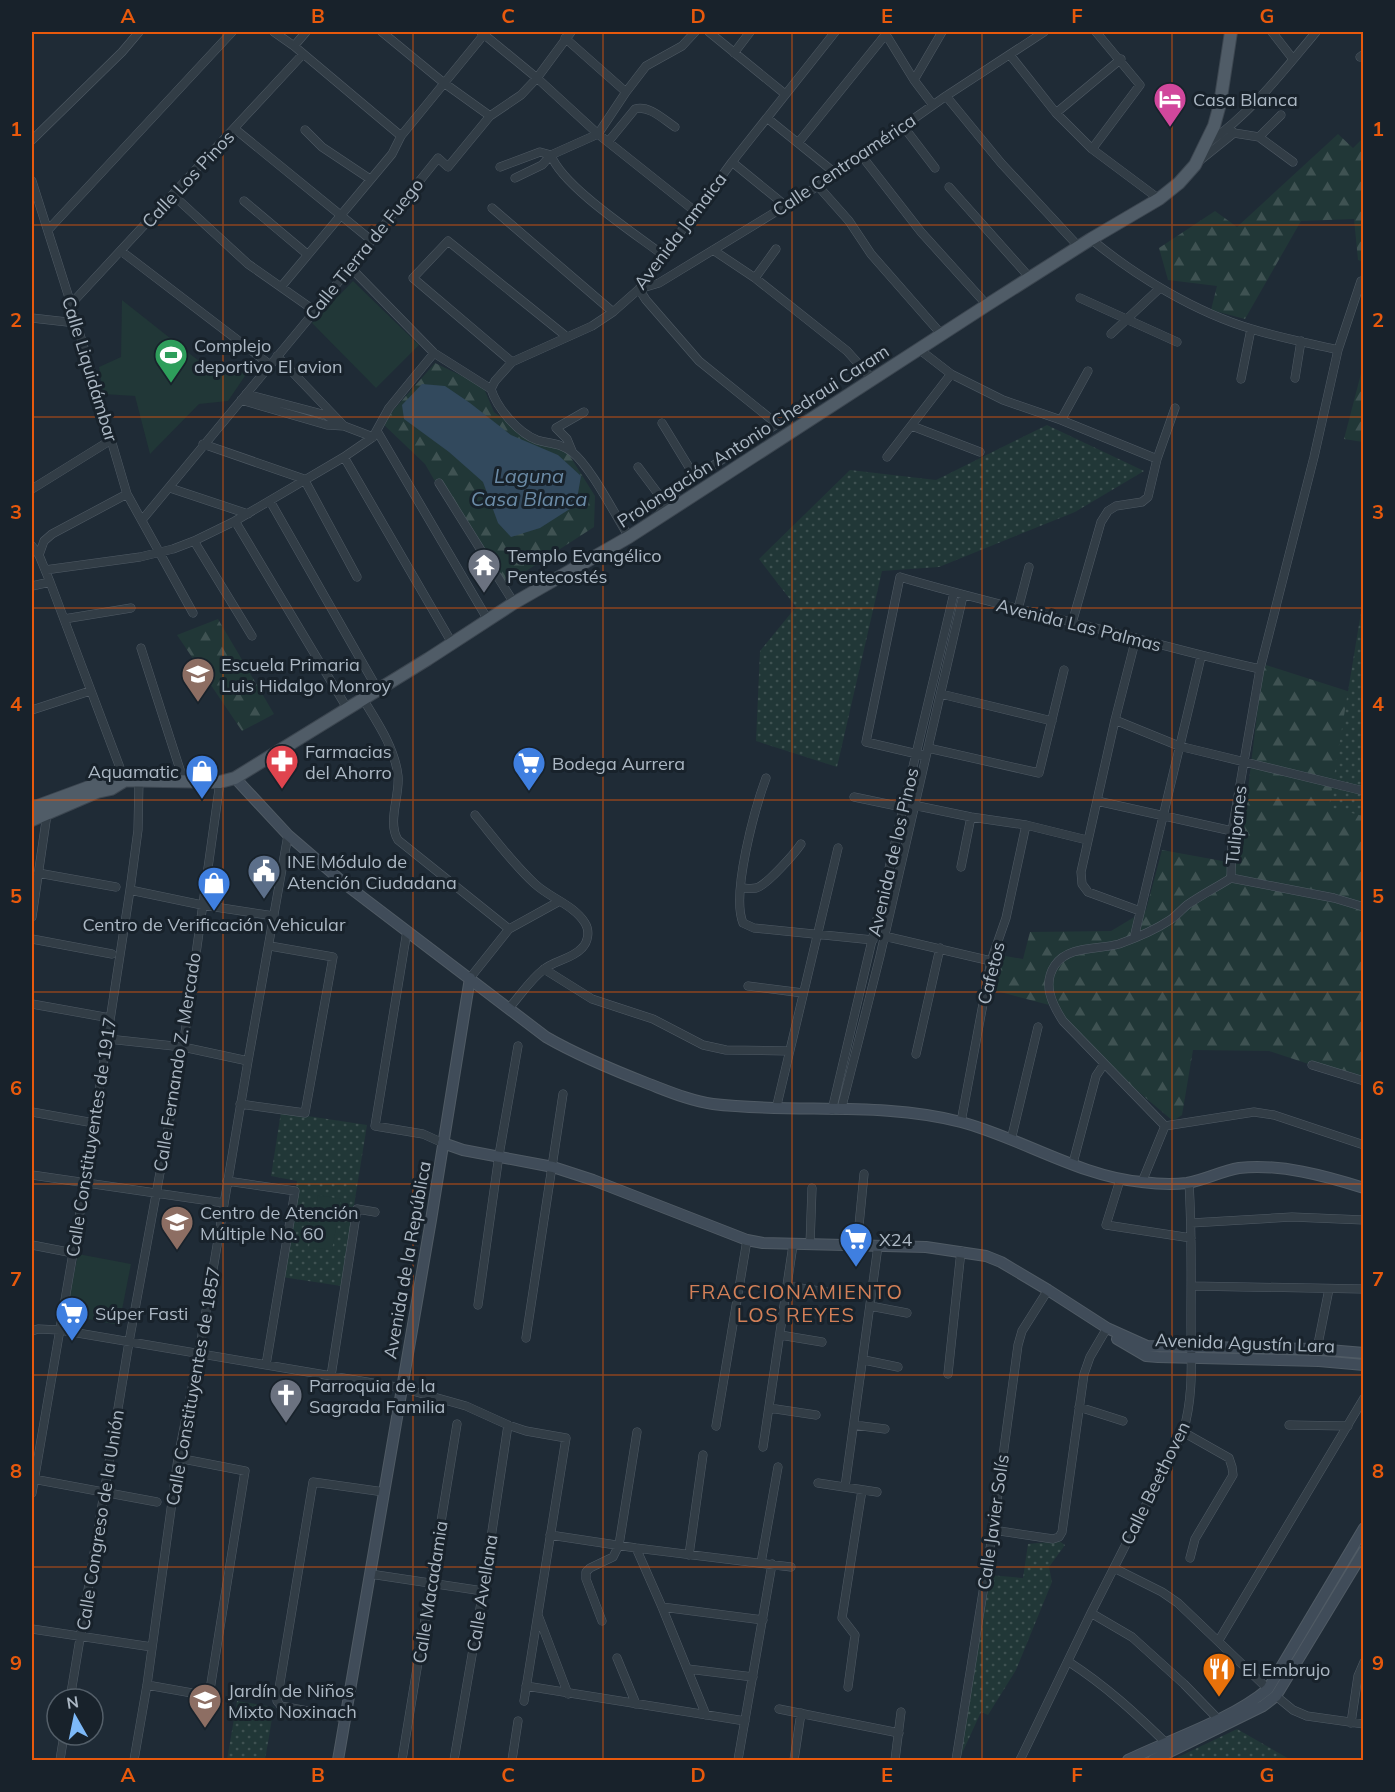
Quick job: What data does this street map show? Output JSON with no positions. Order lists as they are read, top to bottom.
{
  "streets": {
    "main road": ["Prolongación Antonio Chedraui Caram", "Avenida de la República", "Avenida Agustín Lara"],
    "street": [
      "Calle Centroamérica",
      "Calle Los Pinos",
      "Avenida Jamaica",
      "Calle Tierra de Fuego",
      "Calle Liquidámbar",
      "Avenida Las Palmas",
      "Tulipanes",
      "Avenida de los Pinos",
      "Cafetos",
      "Calle Fernando Z. Mercado",
      "Calle Constituyentes de 1917",
      "Calle Constituyentes de 1857",
      "Calle Beethoven",
      "Calle Congreso de la Unión",
      "Calle Javier Solís",
      "Calle Macadamia",
      "Calle Avellana"
    ]
  },
  "crossings": [
    ["Calle Centroamérica", "Avenida Jamaica"],
    ["Calle Los Pinos", "Calle Liquidámbar"],
    ["Calle Tierra de Fuego", "Calle Liquidámbar"],
    ["Prolongación Antonio Chedraui Caram", "Calle Fernando Z. Mercado"],
    ["Prolongación Antonio Chedraui Caram", "Calle Constituyentes de 1917"],
    ["Avenida Las Palmas", "Tulipanes"],
    ["Avenida Las Palmas", "Avenida de los Pinos"],
    ["Calle Fernando Z. Mercado", "Calle Congreso de la Unión"],
    ["Avenida de la República", "Avenida Agustín Lara"],
    ["Avenida Agustín Lara", "Calle Beethoven"],
    ["Avenida Agustín Lara", "Calle Javier Solís"]
  ],
  "districts": ["FRACCIONAMIENTO LOS REYES"],
  "water": ["Laguna Casa Blanca"],
  "places": {
    "hotel": ["Casa Blanca"],
    "sports": ["Complejo deportivo El avion"],
    "temple": ["Templo Evangélico Pentecostés"],
    "school or university": ["Escuela Primaria Luis Hidalgo Monroy", "Centro de Atención Múltiple No. 60", "Jardín de Niños Mixto Noxinach"],
    "pharmacy": ["Farmacias del Ahorro"],
    "supermarket": ["Bodega Aurrera", "X24", "Súper Fasti"],
    "shop": ["Aquamatic", "Centro de Verificación Vehicular"],
    "public building": ["INE Módulo de Atención Ciudadana"],
    "church": ["Parroquia de la Sagrada Familia"],
    "restaurant": ["El Embrujo"]
  },
  "north": "top",
  "grid": {
    "columns": [
      "A",
      "B",
      "C",
      "D",
      "E",
      "F",
      "G"
    ],
    "rows": [
      "1",
      "2",
      "3",
      "4",
      "5",
      "6",
      "7",
      "8",
      "9"
    ]
  }
}
